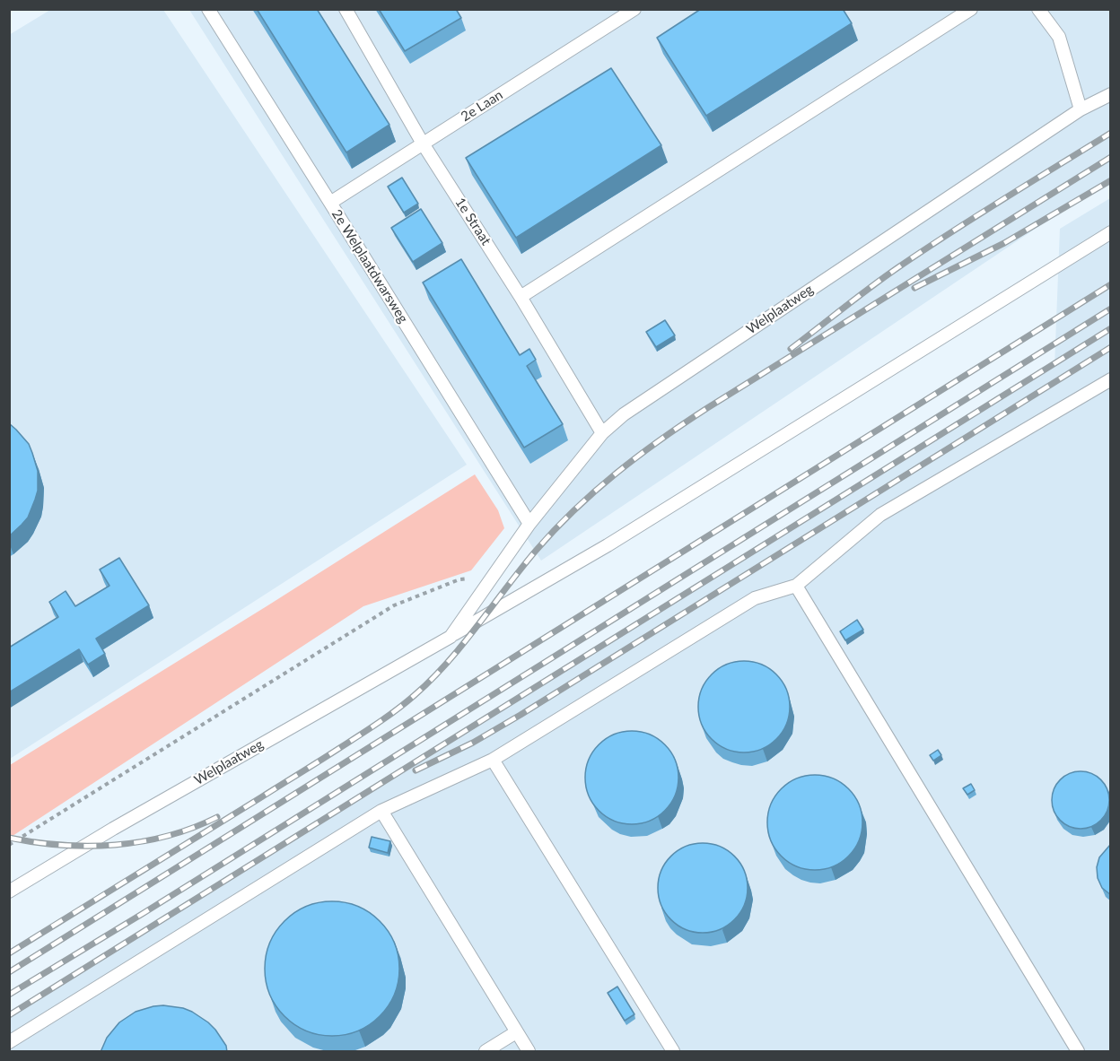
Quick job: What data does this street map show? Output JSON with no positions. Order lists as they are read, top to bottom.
{
  "streets": {
    "lane": [
      "2e Laan",
      "1e Straat",
      "2e Welplaatdwarsweg",
      "Welplaatweg"
    ]
  },
  "crossings": [
    ["2e Laan", "1e Straat"],
    ["2e Laan", "2e Welplaatdwarsweg"],
    ["1e Straat", "Welplaatweg"],
    ["2e Welplaatdwarsweg", "Welplaatweg"]
  ]
}
